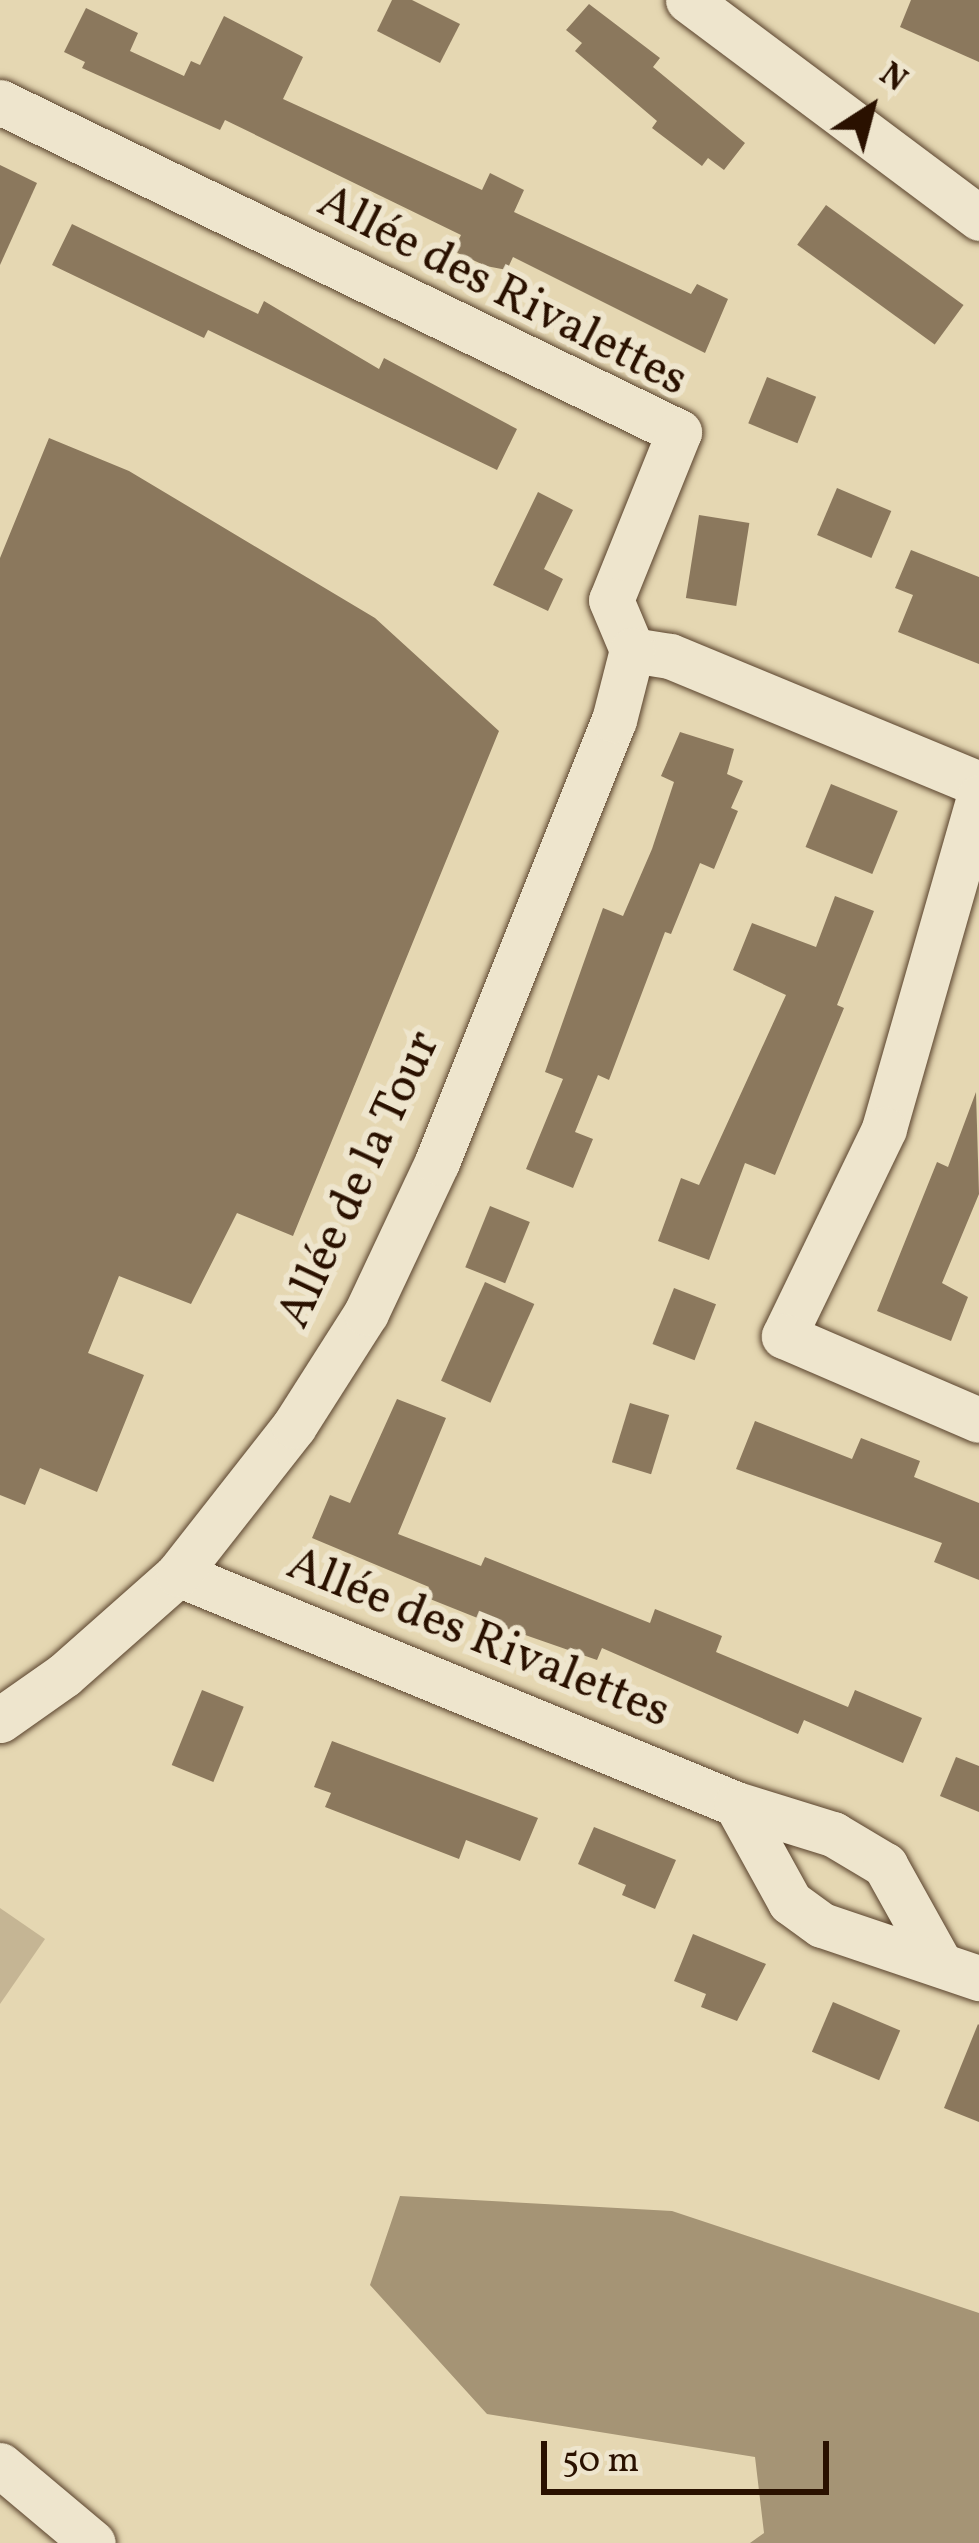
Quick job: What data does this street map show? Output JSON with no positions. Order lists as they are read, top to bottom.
{
  "streets": {
    "street": ["Allée des Rivalettes", "Allée de la Tour"]
  },
  "crossings": [
    ["Allée des Rivalettes", "Allée de la Tour"]
  ],
  "scale_bar": "50 m",
  "north": "top right"
}
